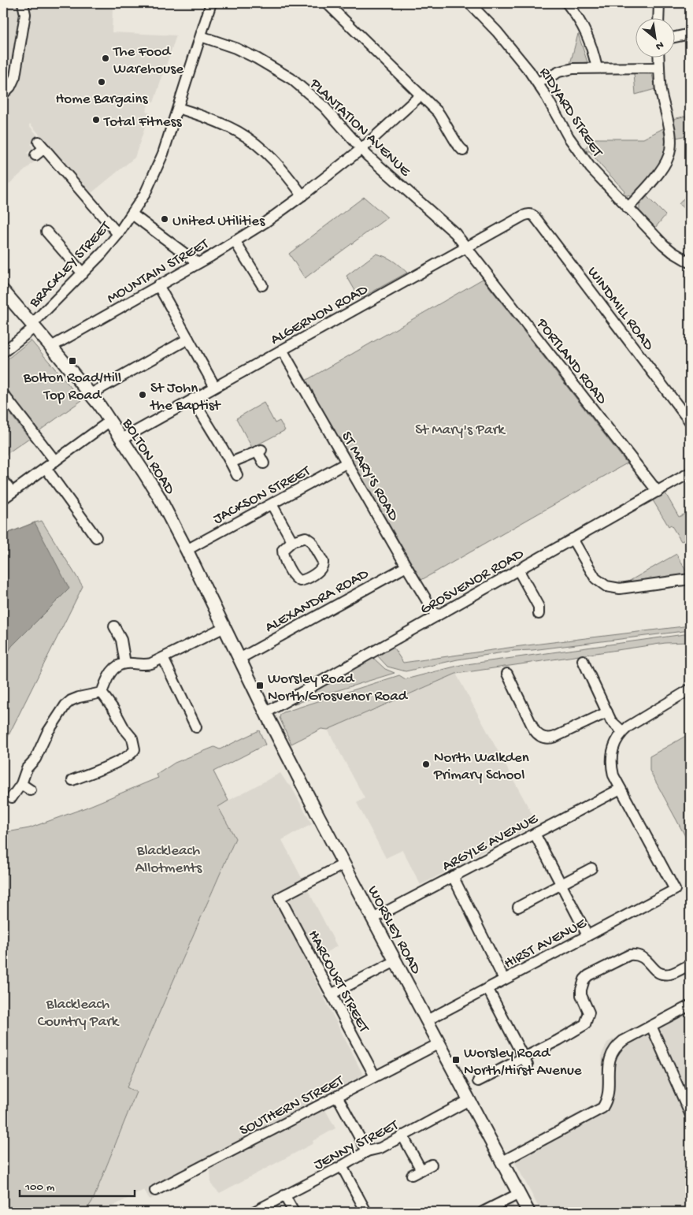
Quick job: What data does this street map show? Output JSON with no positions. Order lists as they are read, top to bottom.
{
  "streets": {
    "main road": ["BOLTON ROAD", "WORSLEY ROAD"],
    "street": [
      "RIDYARD STREET",
      "PLANTATION AVENUE",
      "BRACKLEY STREET",
      "MOUNTAIN STREET",
      "WINDMILL ROAD",
      "ALGERNON ROAD",
      "PORTLAND ROAD",
      "ST MARY'S ROAD",
      "JACKSON STREET",
      "GROSVENOR ROAD",
      "ALEXANDRA ROAD",
      "ARGYLE AVENUE",
      "HIRST AVENUE",
      "HARCOURT STREET",
      "SOUTHERN STREET",
      "JENNY STREET"
    ]
  },
  "crossings": [
    ["PLANTATION AVENUE", "BRACKLEY STREET"],
    ["PLANTATION AVENUE", "MOUNTAIN STREET"],
    ["PLANTATION AVENUE", "ALGERNON ROAD"],
    ["PLANTATION AVENUE", "PORTLAND ROAD"],
    ["BRACKLEY STREET", "BOLTON ROAD"],
    ["MOUNTAIN STREET", "BOLTON ROAD"],
    ["WINDMILL ROAD", "ALGERNON ROAD"],
    ["ALGERNON ROAD", "PORTLAND ROAD"],
    ["ALGERNON ROAD", "BOLTON ROAD"],
    ["ALGERNON ROAD", "ST MARY'S ROAD"],
    ["PORTLAND ROAD", "GROSVENOR ROAD"],
    ["BOLTON ROAD", "JACKSON STREET"],
    ["BOLTON ROAD", "ALEXANDRA ROAD"],
    ["BOLTON ROAD", "WORSLEY ROAD"],
    ["ST MARY'S ROAD", "JACKSON STREET"],
    ["ST MARY'S ROAD", "GROSVENOR ROAD"],
    ["ST MARY'S ROAD", "ALEXANDRA ROAD"],
    ["GROSVENOR ROAD", "WORSLEY ROAD"],
    ["ALEXANDRA ROAD", "WORSLEY ROAD"],
    ["ARGYLE AVENUE", "WORSLEY ROAD"],
    ["ARGYLE AVENUE", "HIRST AVENUE"],
    ["WORSLEY ROAD", "HIRST AVENUE"],
    ["WORSLEY ROAD", "HARCOURT STREET"],
    ["WORSLEY ROAD", "SOUTHERN STREET"],
    ["WORSLEY ROAD", "JENNY STREET"],
    ["HARCOURT STREET", "SOUTHERN STREET"]
  ],
  "parks": ["St Mary's Park", "Blackleach Allotments", "Blackleach Country Park"],
  "places": {
    "other": [
      "The Food Warehouse",
      "Home Bargains",
      "Total Fitness",
      "United Utilities",
      "St John the Baptist",
      "North Walkden Primary School"
    ],
    "transit": ["Bolton Road/Hill Top Road", "Worsley Road North/Grosvenor Road", "Worsley Road North/Hirst Avenue"]
  },
  "scale_bar": "100 m",
  "north": "bottom right"
}
